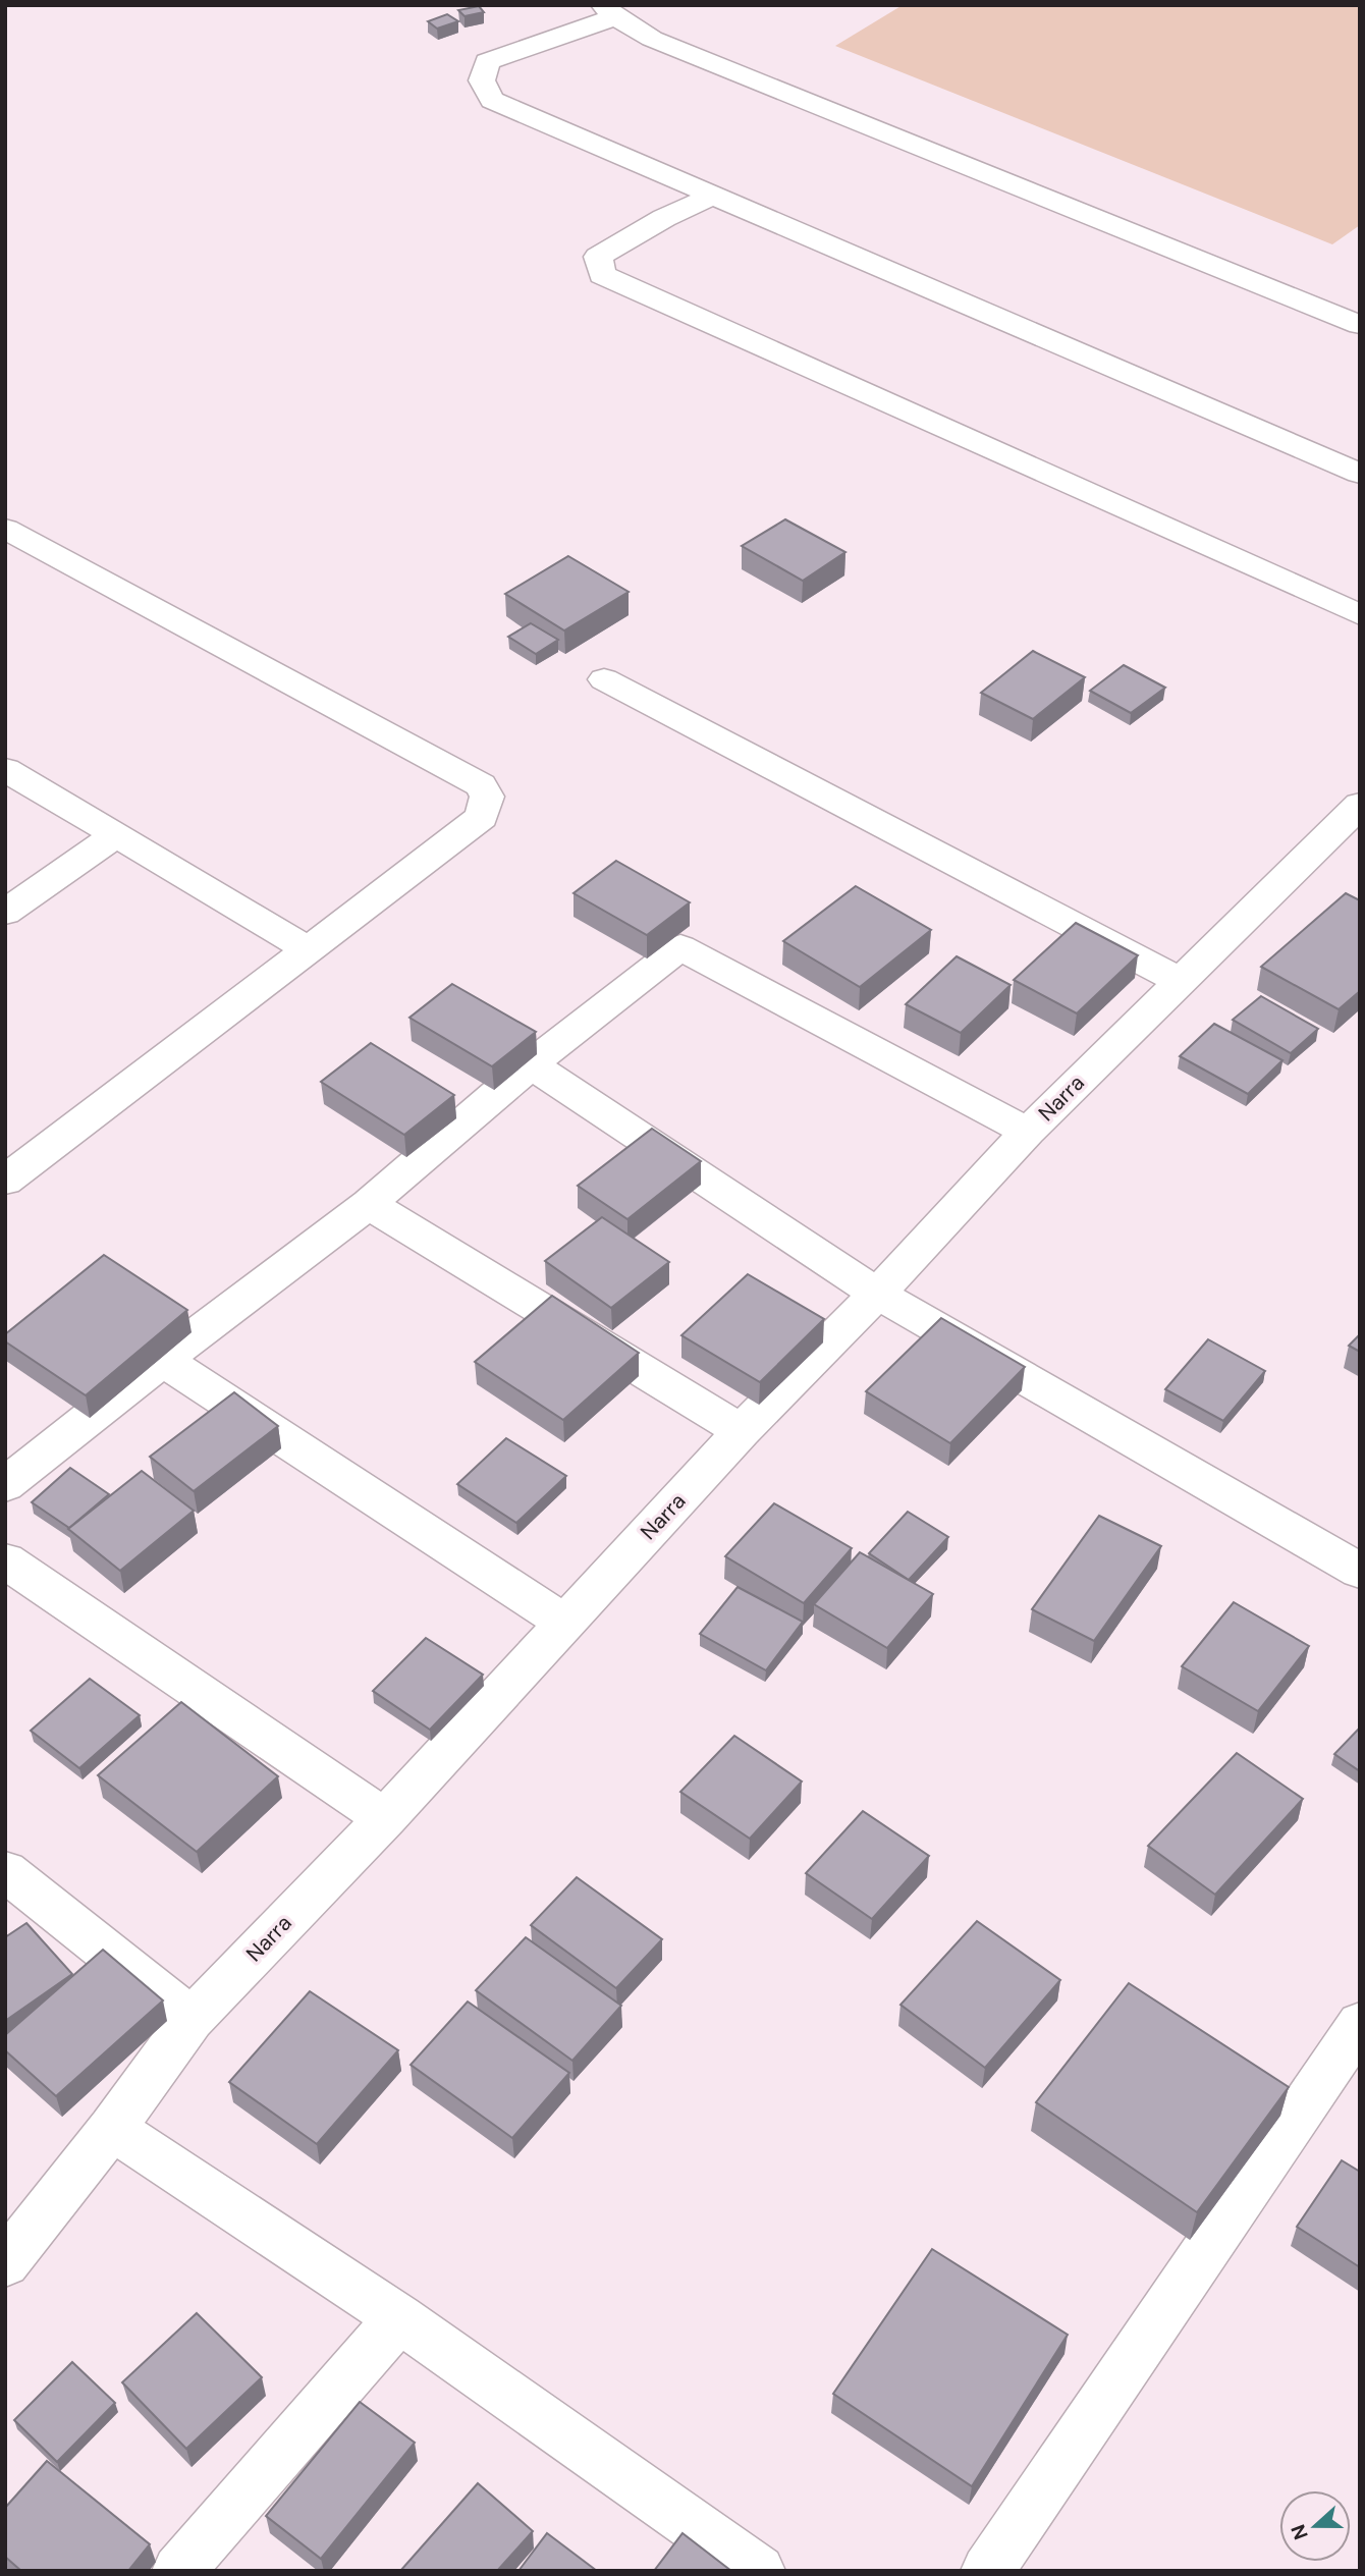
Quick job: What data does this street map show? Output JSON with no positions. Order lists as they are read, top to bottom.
{
  "streets": {
    "street": ["Narra"]
  },
  "north": "left"
}
